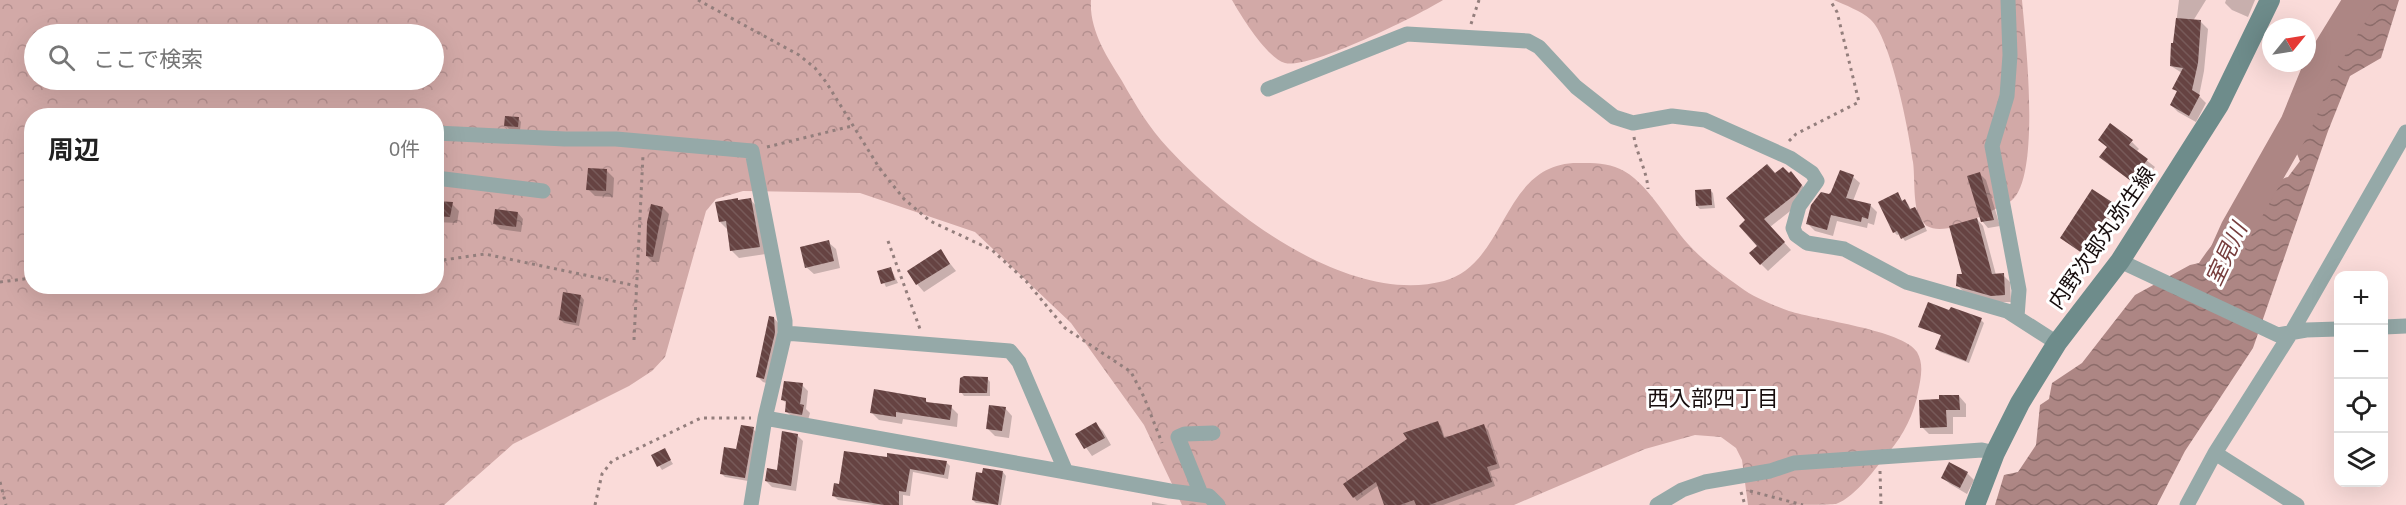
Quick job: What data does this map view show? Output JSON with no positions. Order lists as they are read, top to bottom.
{
  "streets": {
    "main road": ["内野次郎丸弥生線"]
  },
  "districts": ["西入部四丁目"],
  "water": ["室見川"],
  "north": "top right",
  "page": {
    "search": "ここで検索",
    "heading": ["周辺", "0件"],
    "map_buttons": ["+", "−"]
  }
}
